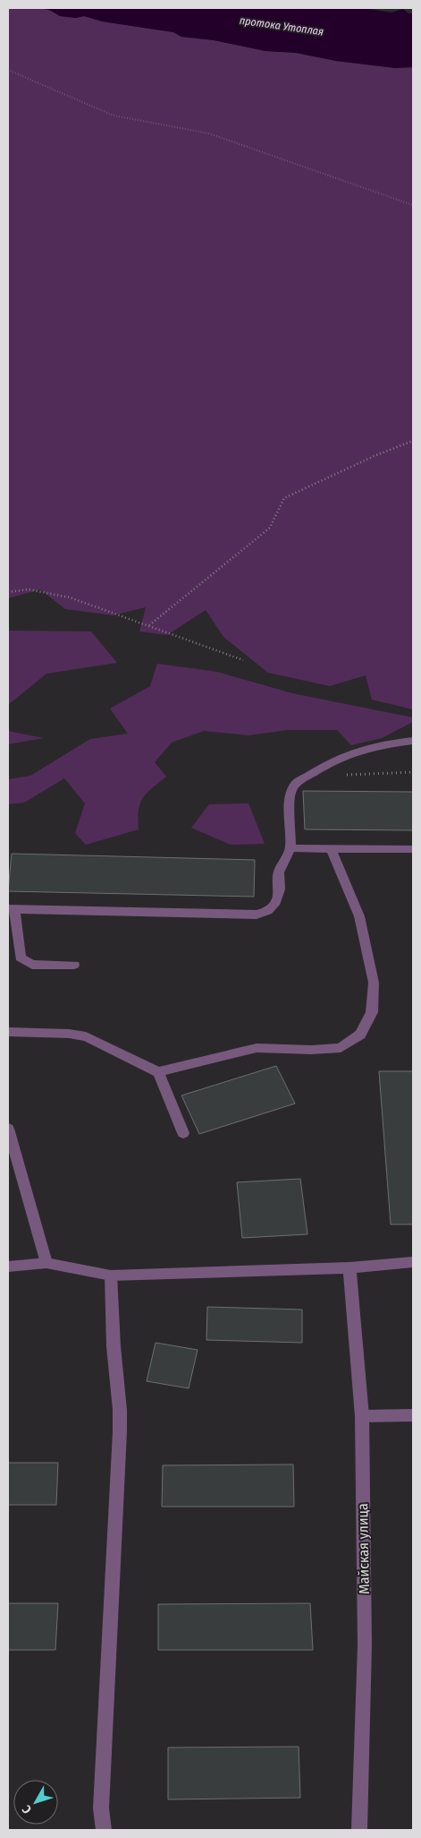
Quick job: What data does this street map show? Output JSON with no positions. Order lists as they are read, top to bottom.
{
  "streets": {
    "street": ["Майская улица"]
  },
  "water": ["протока Утоплая"],
  "north": "bottom left"
}
